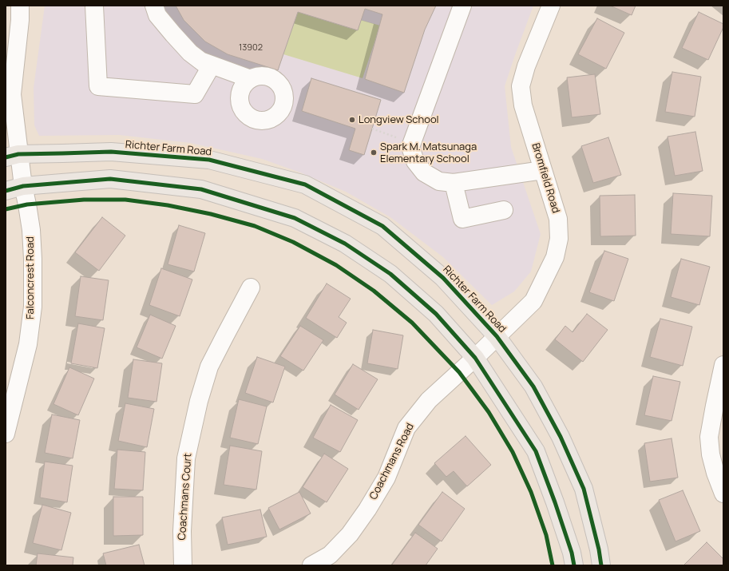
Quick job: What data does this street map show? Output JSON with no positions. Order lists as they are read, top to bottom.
{
  "streets": {
    "main road": ["Richter Farm Road"],
    "street": [
      "Bromfield Road",
      "Falconcrest Road",
      "Coachmans Road",
      "Coachmans Court"
    ]
  },
  "crossings": [
    ["Richter Farm Road", "Bromfield Road"],
    ["Richter Farm Road", "Falconcrest Road"],
    ["Bromfield Road", "Coachmans Road"]
  ],
  "places": ["Longview School", "Spark M. Matsunaga Elementary School"],
  "house_numbers": ["13902"]
}
